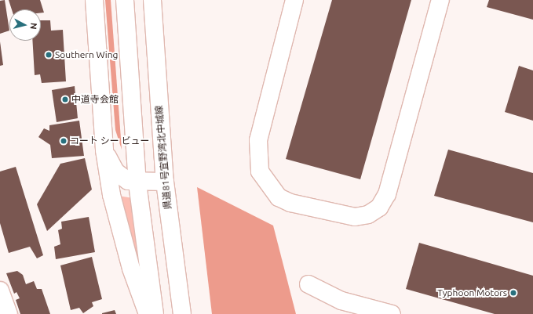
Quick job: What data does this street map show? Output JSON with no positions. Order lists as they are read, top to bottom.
{
  "streets": {
    "main road": ["県道81号宜野湾北中城線"]
  },
  "places": [
    "Southern Wing",
    "中道寺会館",
    "コート シー ビュー",
    "Typhoon Motors"
  ],
  "north": "right"
}
